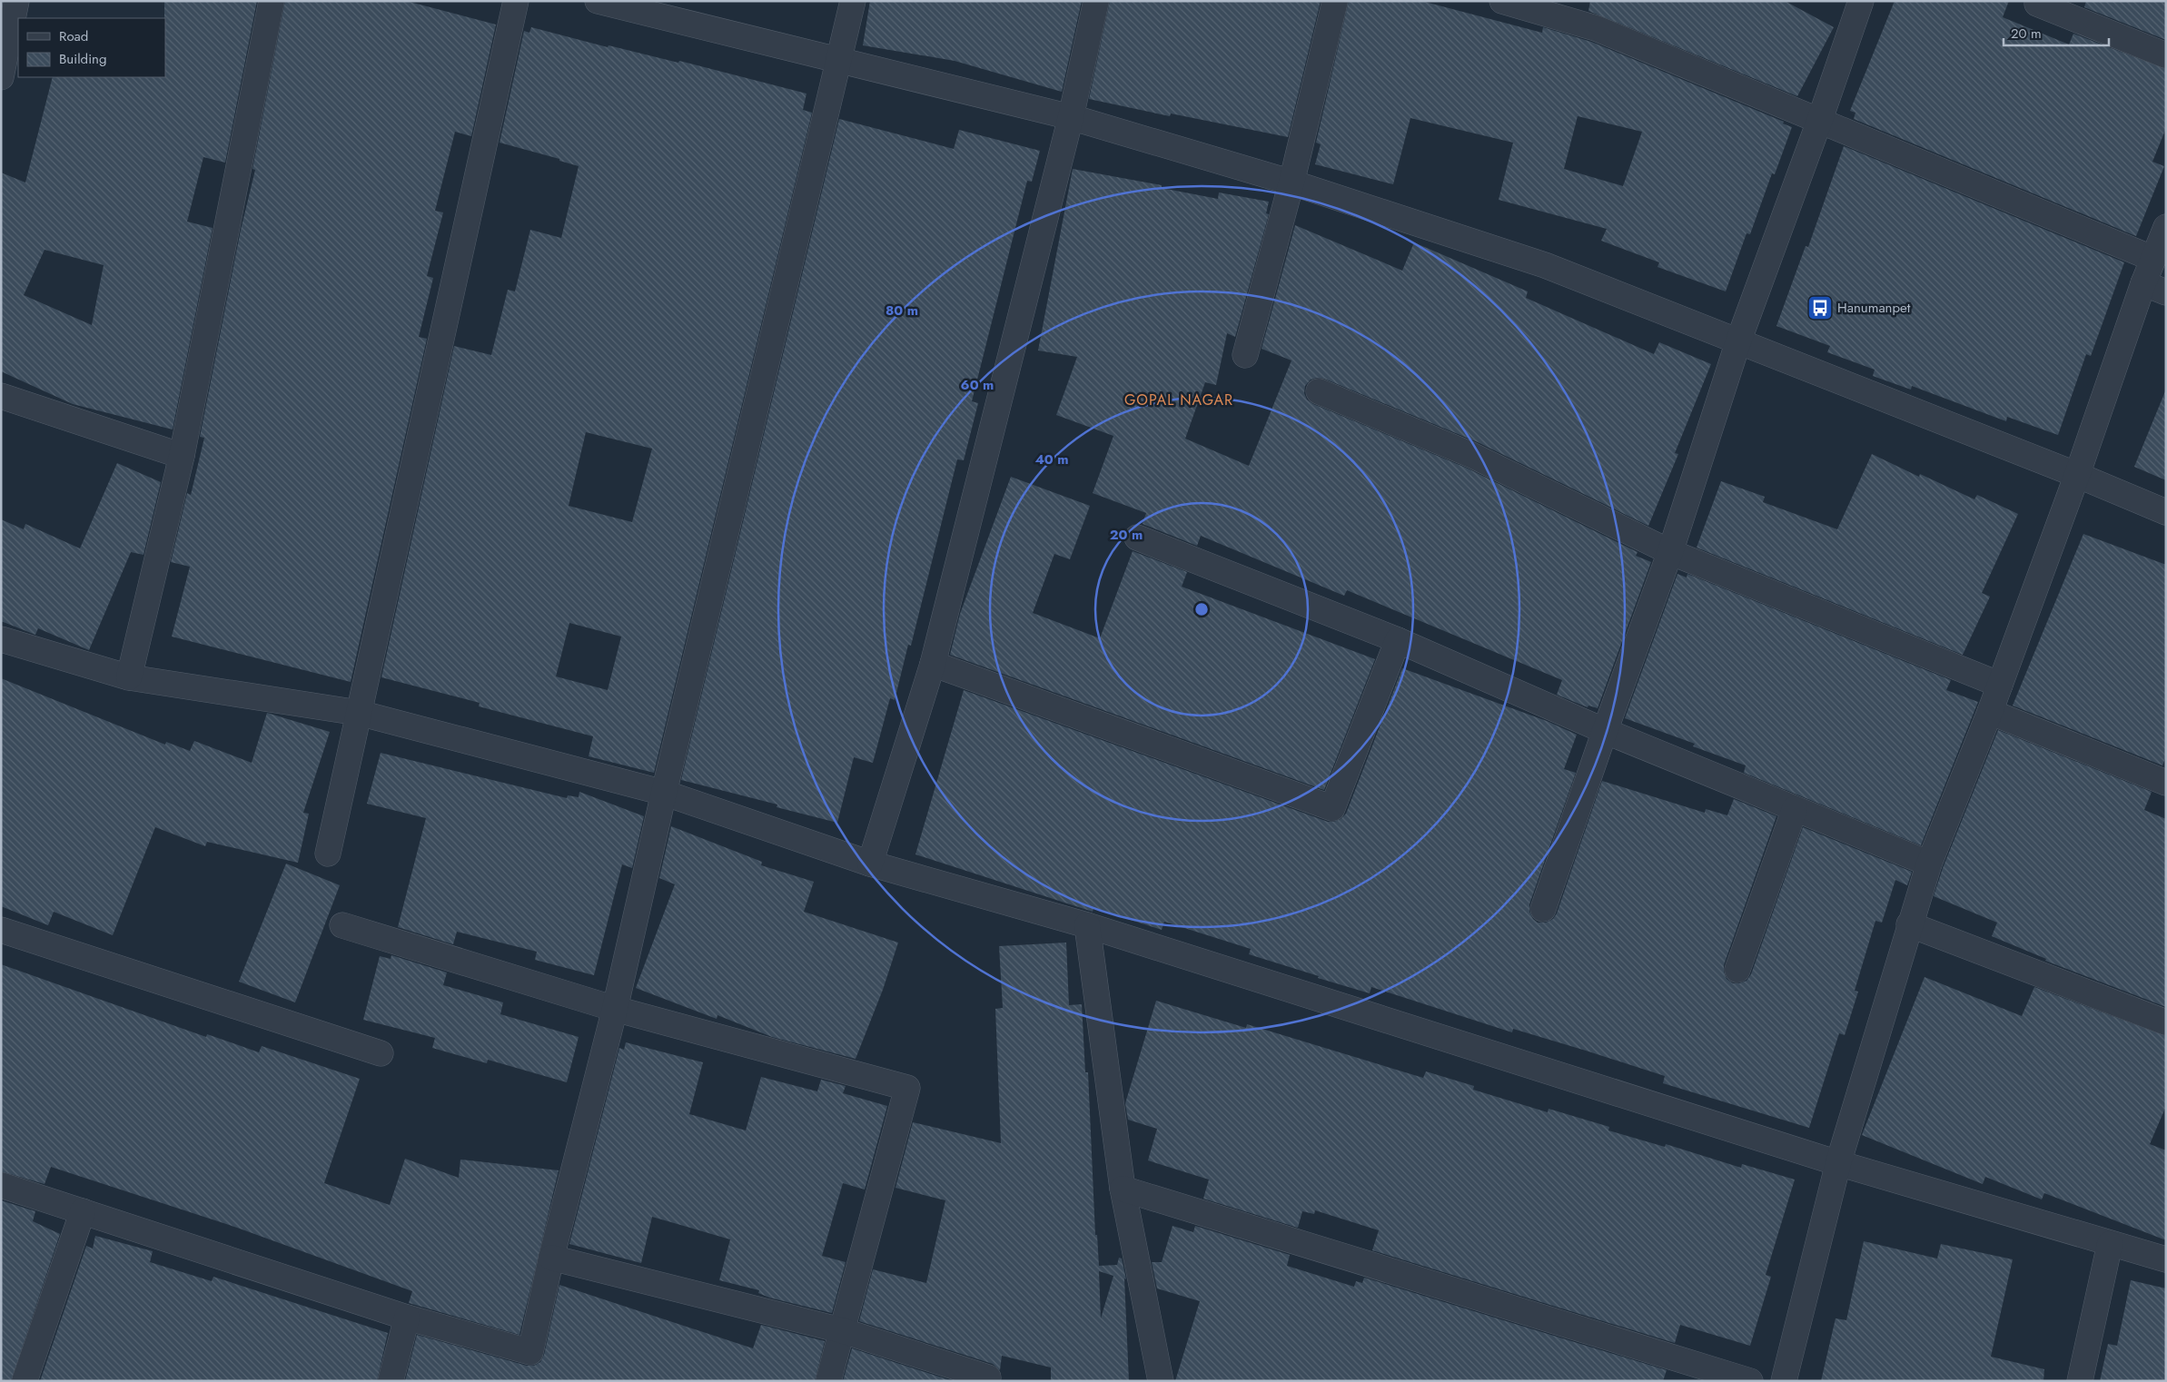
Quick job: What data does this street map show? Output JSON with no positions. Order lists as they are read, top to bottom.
{
  "districts": ["GOPAL NAGAR"],
  "places": {
    "bus stop": ["Hanumanpet"]
  },
  "legend": ["Road", "Building"],
  "scale_bar": "20 m",
  "rings": [
    "80 m",
    "60 m",
    "40 m",
    "20 m"
  ]
}
